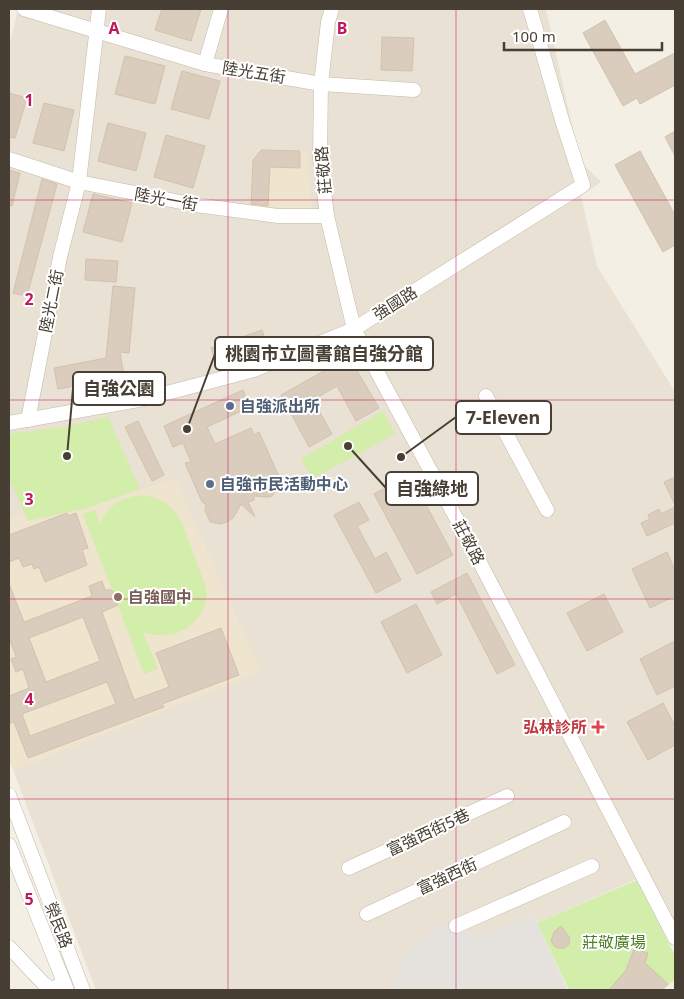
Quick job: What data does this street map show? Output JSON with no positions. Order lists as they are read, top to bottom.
{
  "streets": {
    "street": [
      "陸光五街",
      "莊敬路",
      "陸光一街",
      "陸光二街",
      "強國路",
      "富強西街5巷",
      "富強西街",
      "榮民路"
    ]
  },
  "crossings": [
    ["陸光五街", "莊敬路"],
    ["陸光五街", "陸光二街"],
    ["莊敬路", "陸光一街"],
    ["莊敬路", "強國路"],
    ["陸光一街", "陸光二街"],
    ["陸光二街", "強國路"]
  ],
  "parks": ["莊敬廣場"],
  "places": {
    "other": [
      "自強派出所",
      "桃園市立圖書館自強分館",
      "自強綠地",
      "自強公園",
      "7-Eleven",
      "自強市民活動中心",
      "自強國中"
    ],
    "health": ["弘林診所"]
  },
  "scale_bar": "100 m",
  "grid": {
    "columns": ["A", "B"],
    "rows": [
      "1",
      "2",
      "3",
      "4",
      "5"
    ]
  }
}
